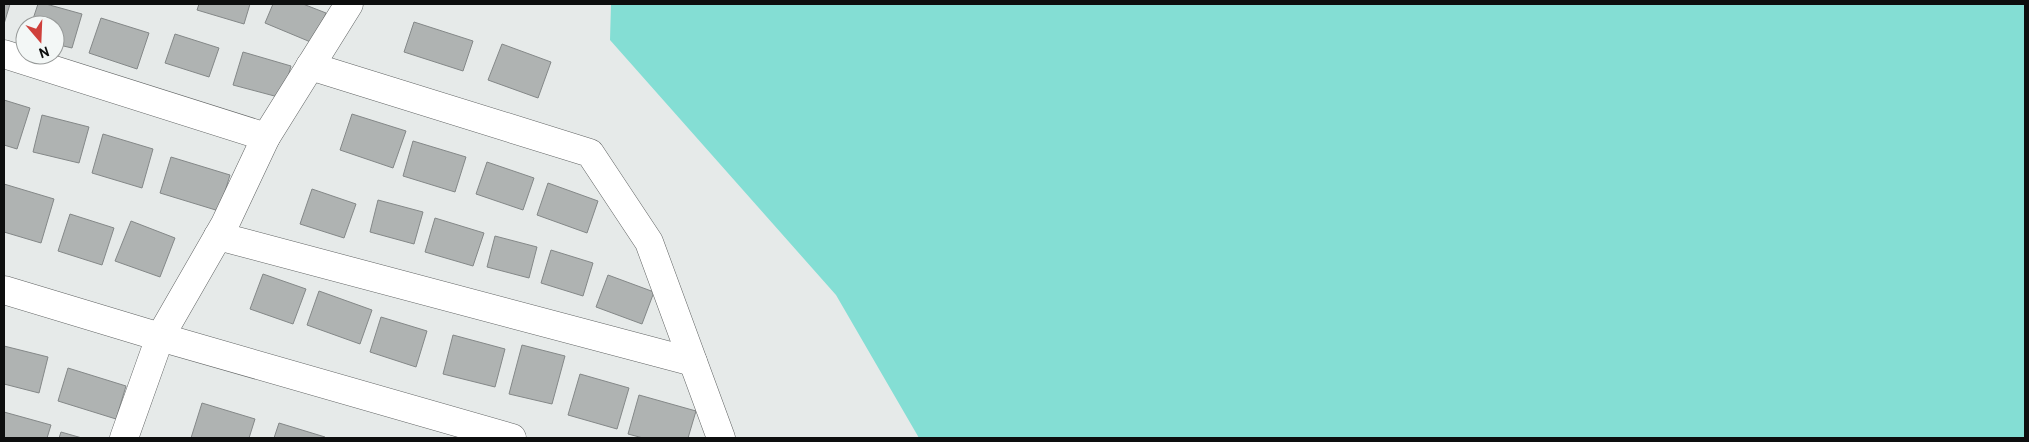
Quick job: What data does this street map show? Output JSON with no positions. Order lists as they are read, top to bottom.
{
  "north": "bottom"
}
